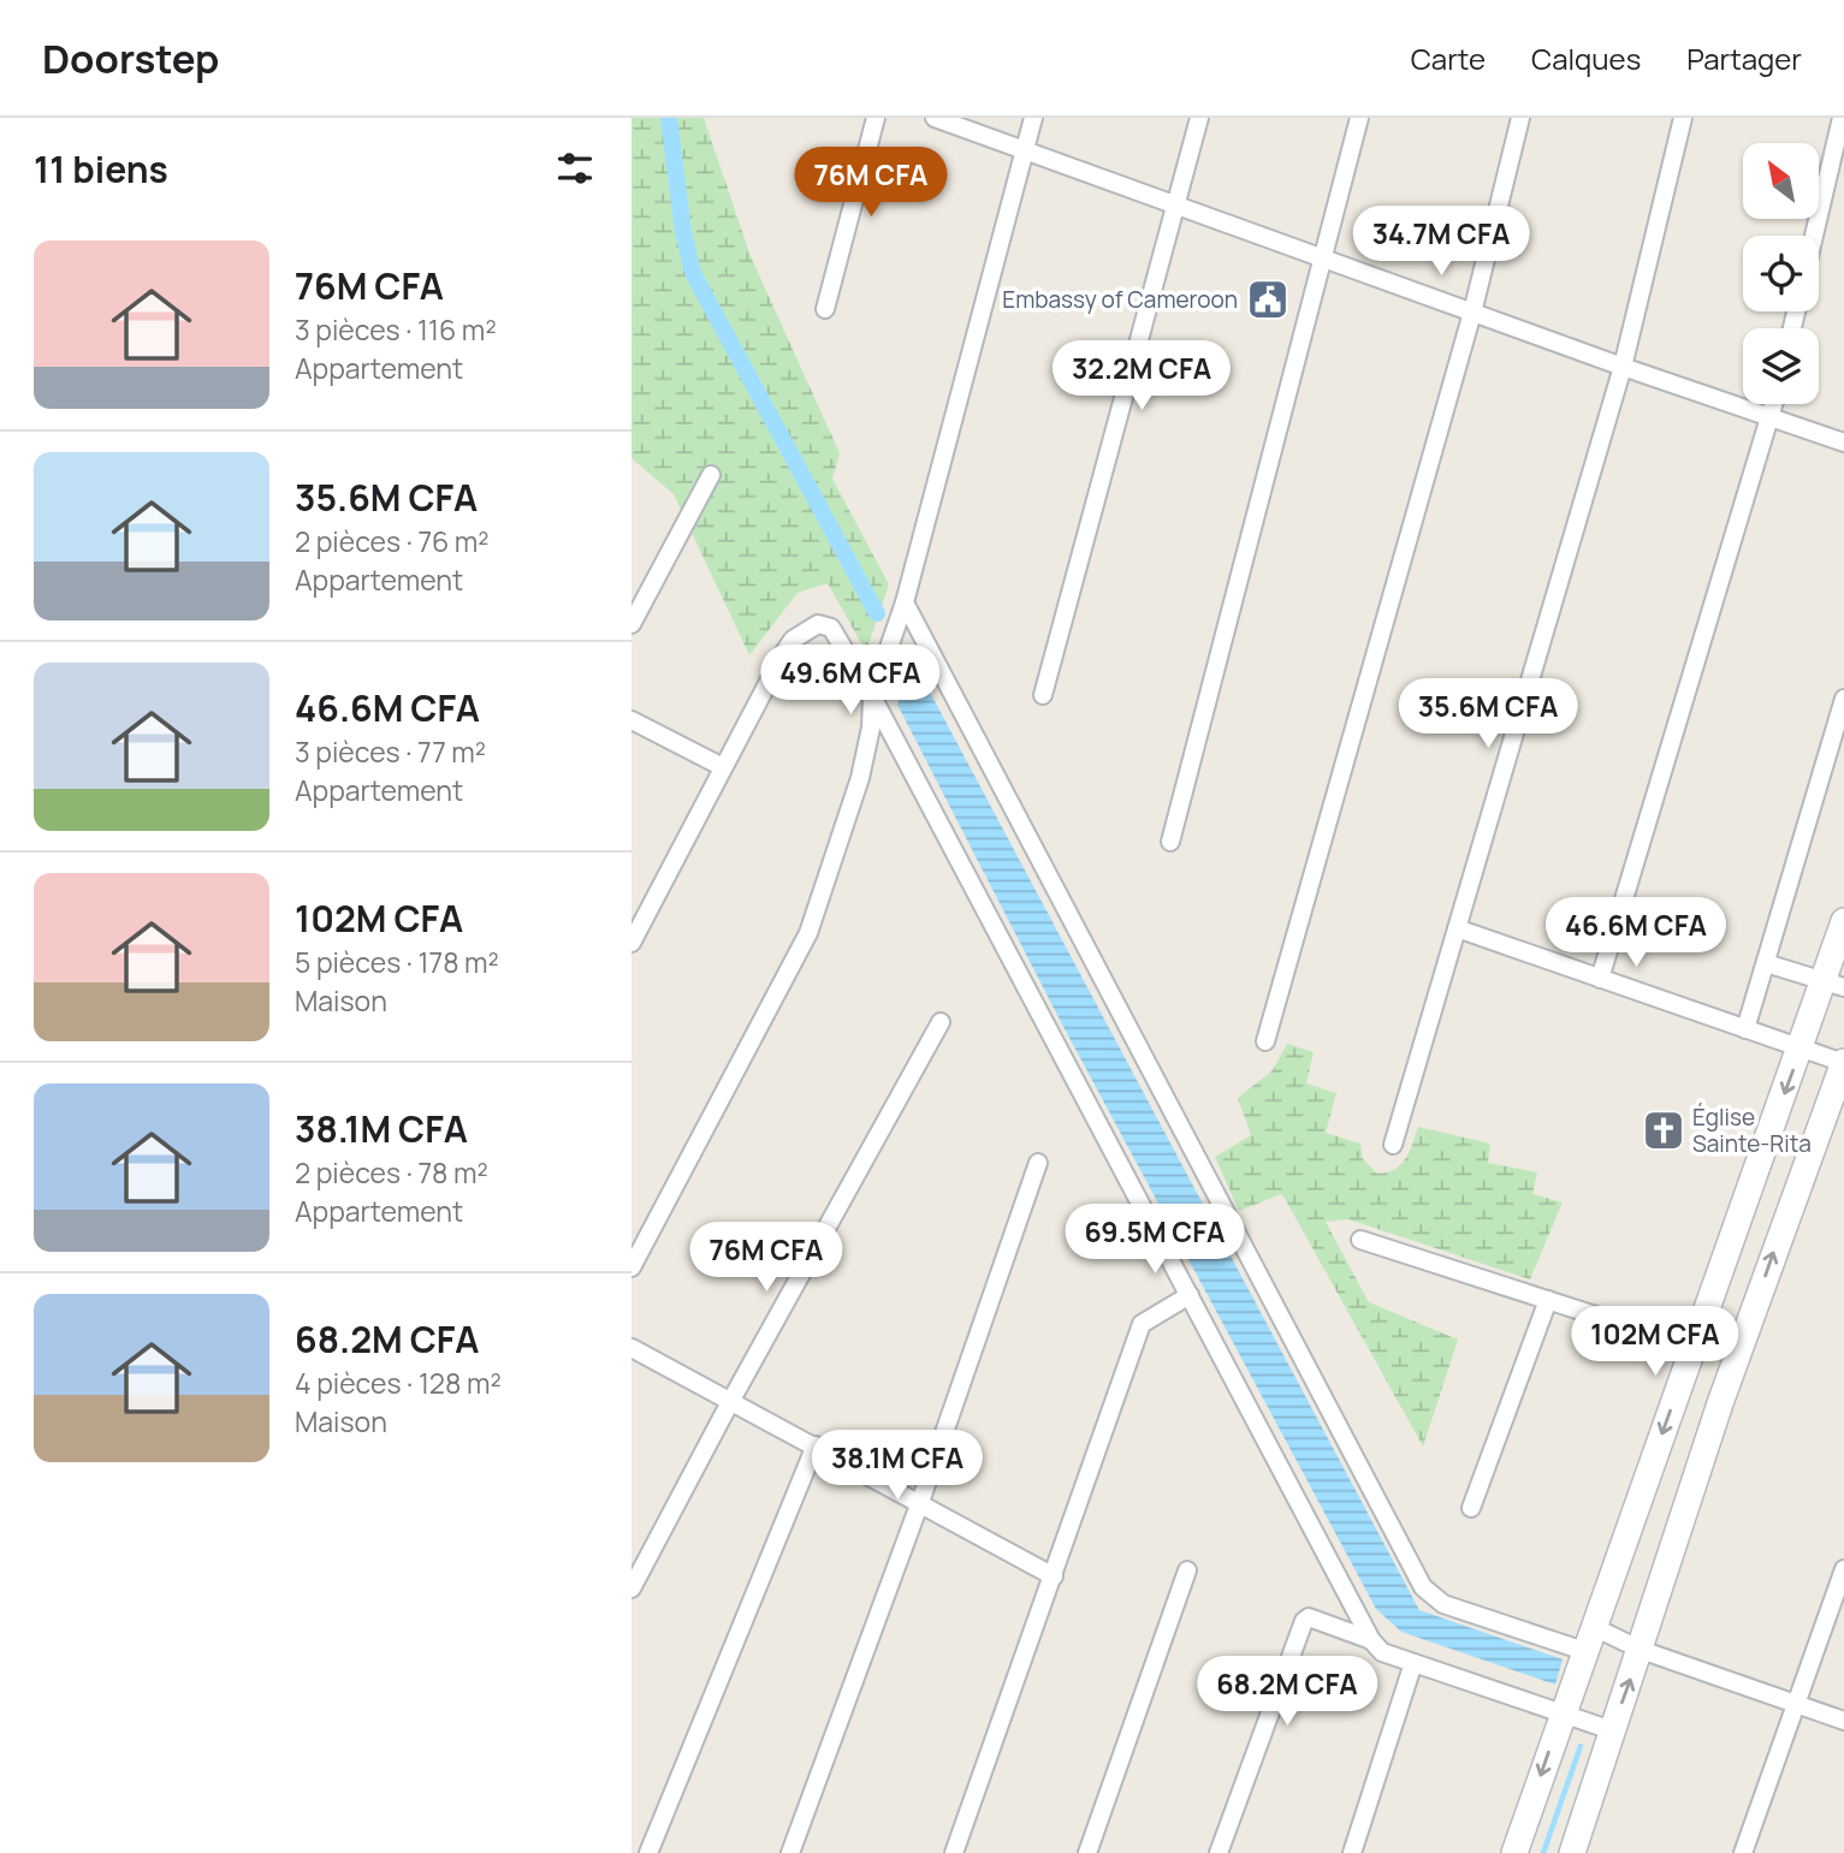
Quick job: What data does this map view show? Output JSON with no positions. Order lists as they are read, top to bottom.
{
  "places": {
    "public building": ["Embassy of Cameroon"],
    "church": ["Église Sainte-Rita"]
  },
  "north": "top left",
  "page": {
    "header": "Doorstep",
    "nav": ["Carte", "Calques", "Partager"],
    "heading": "11 biens",
    "price": [
      "76M CFA",
      "34.7M CFA",
      "32.2M CFA",
      "49.6M CFA",
      "35.6M CFA",
      "46.6M CFA",
      "69.5M CFA",
      "76M CFA",
      "102M CFA",
      "38.1M CFA",
      "68.2M CFA"
    ],
    "list": [
      {
        "name": "76M CFA",
        "note": "3 pièces · 116 m² · Appartement"
      },
      {
        "name": "35.6M CFA",
        "note": "2 pièces · 76 m² · Appartement"
      },
      {
        "name": "46.6M CFA",
        "note": "3 pièces · 77 m² · Appartement"
      },
      {
        "name": "102M CFA",
        "note": "5 pièces · 178 m² · Maison"
      },
      {
        "name": "38.1M CFA",
        "note": "2 pièces · 78 m² · Appartement"
      },
      {
        "name": "68.2M CFA",
        "note": "4 pièces · 128 m² · Maison"
      }
    ]
  }
}
